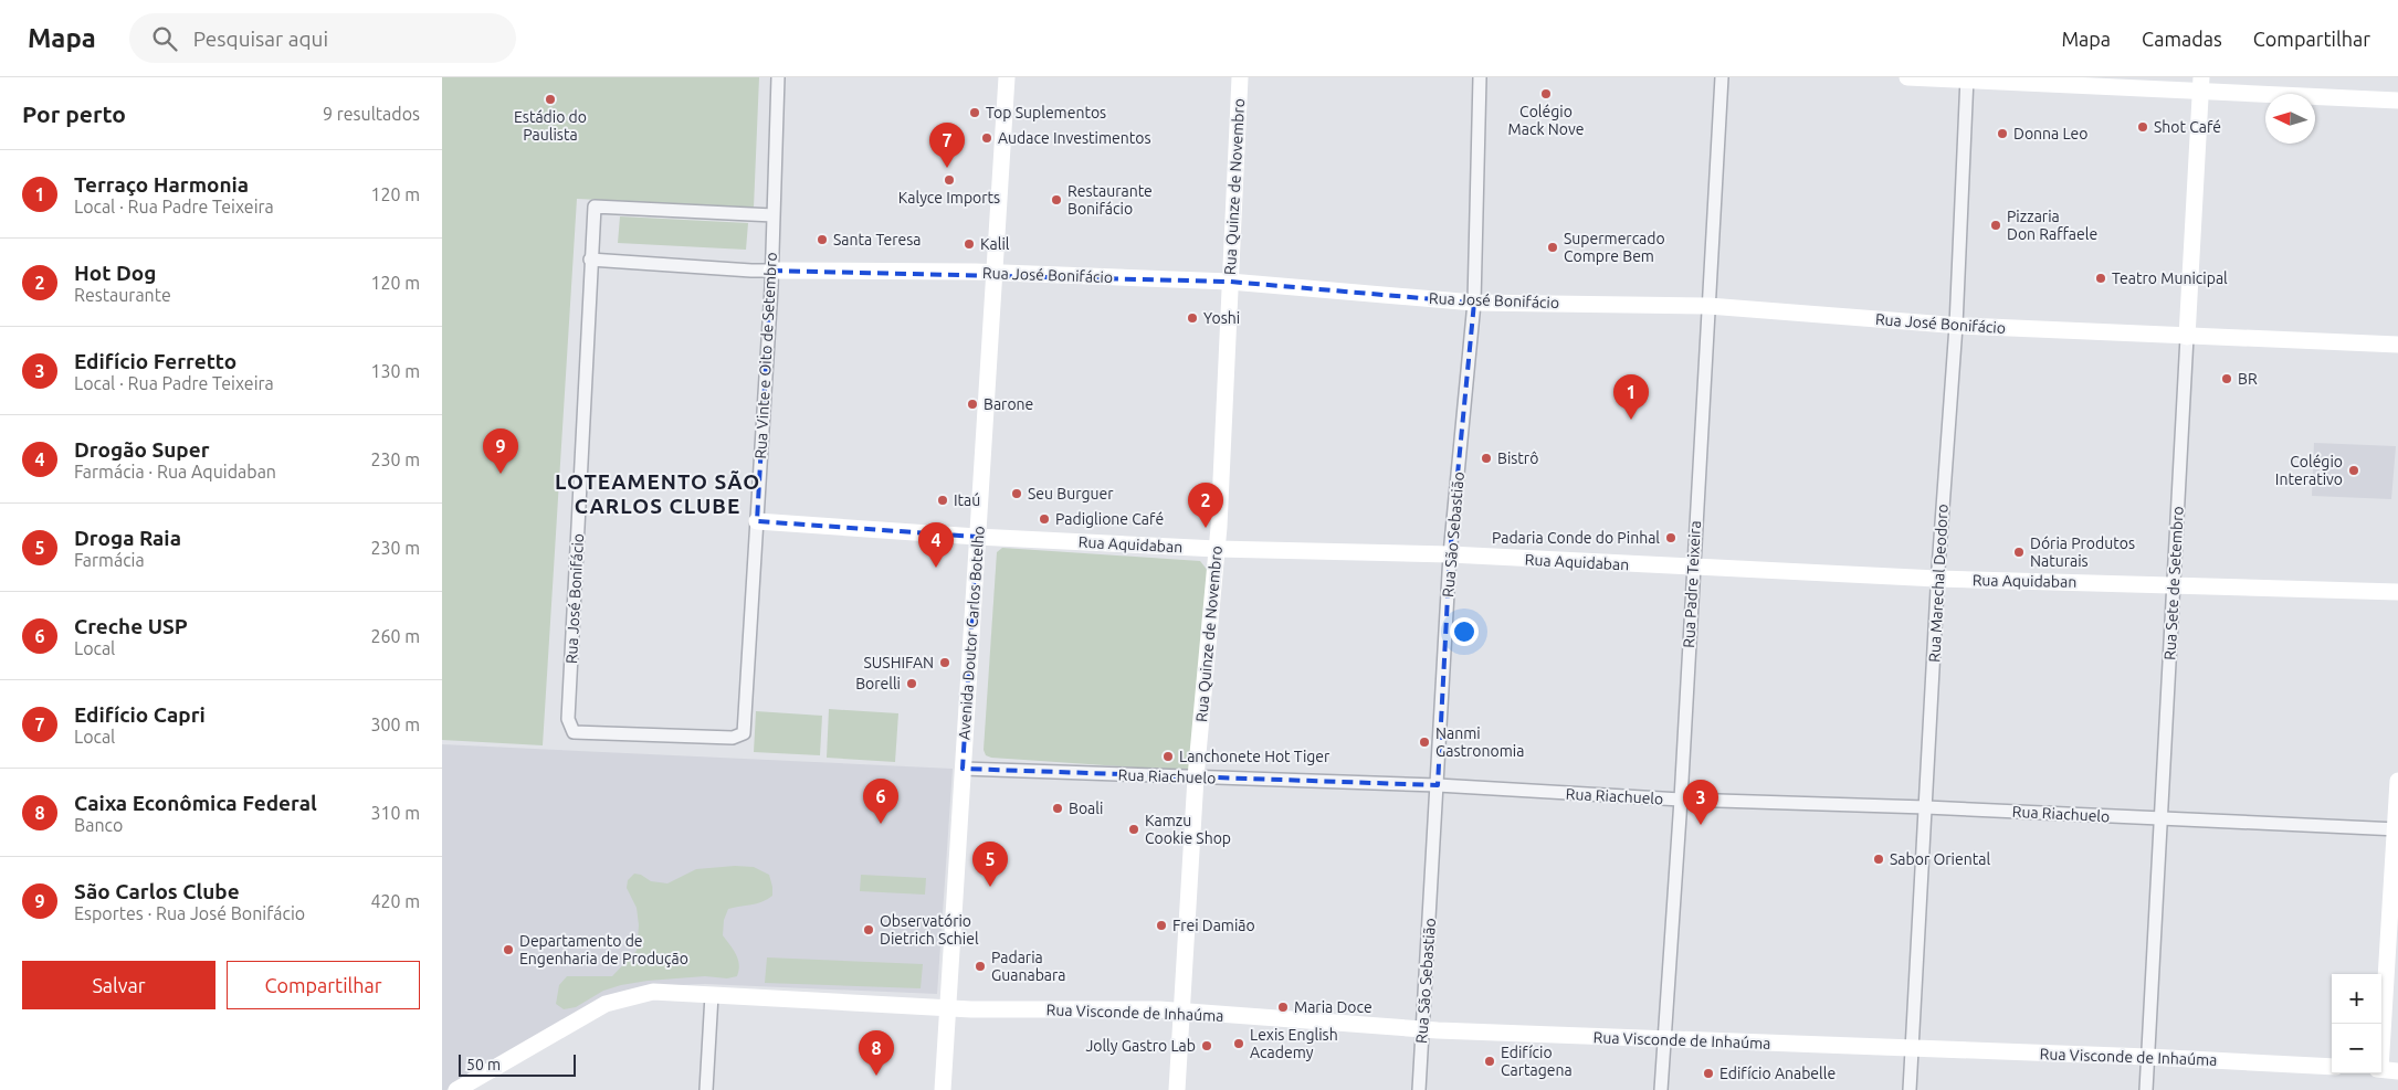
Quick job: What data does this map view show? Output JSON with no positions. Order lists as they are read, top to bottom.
{
  "streets": {
    "main road": [
      "Rua Quinze de Novembro",
      "Rua José Bonifácio",
      "Rua Aquidaban",
      "Rua Sete de Setembro",
      "Avenida Doutor Carlos Botelho",
      "Rua Visconde de Inhaúma"
    ],
    "street": [
      "Rua Vinte e Oito de Setembro",
      "Rua São Sebastião",
      "Rua Marechal Deodoro",
      "Rua Padre Teixeira",
      "Rua Riachuelo"
    ]
  },
  "crossings": [
    ["Rua Quinze de Novembro", "Rua José Bonifácio"],
    ["Rua Quinze de Novembro", "Rua Aquidaban"],
    ["Rua Quinze de Novembro", "Rua Riachuelo"],
    ["Rua Quinze de Novembro", "Rua Visconde de Inhaúma"],
    ["Rua José Bonifácio", "Rua Vinte e Oito de Setembro"],
    ["Rua José Bonifácio", "Rua São Sebastião"],
    ["Rua José Bonifácio", "Rua Marechal Deodoro"],
    ["Rua José Bonifácio", "Rua Sete de Setembro"],
    ["Rua José Bonifácio", "Rua Padre Teixeira"],
    ["Rua José Bonifácio", "Avenida Doutor Carlos Botelho"],
    ["Rua Vinte e Oito de Setembro", "Rua Aquidaban"],
    ["Rua São Sebastião", "Rua Aquidaban"],
    ["Rua São Sebastião", "Rua Riachuelo"],
    ["Rua São Sebastião", "Rua Visconde de Inhaúma"],
    ["Rua Aquidaban", "Rua Marechal Deodoro"],
    ["Rua Aquidaban", "Rua Sete de Setembro"],
    ["Rua Aquidaban", "Rua Padre Teixeira"],
    ["Rua Aquidaban", "Avenida Doutor Carlos Botelho"],
    ["Rua Marechal Deodoro", "Rua Riachuelo"],
    ["Rua Marechal Deodoro", "Rua Visconde de Inhaúma"],
    ["Rua Sete de Setembro", "Rua Riachuelo"],
    ["Rua Sete de Setembro", "Rua Visconde de Inhaúma"],
    ["Rua Padre Teixeira", "Rua Riachuelo"],
    ["Rua Padre Teixeira", "Rua Visconde de Inhaúma"],
    ["Avenida Doutor Carlos Botelho", "Rua Riachuelo"],
    ["Avenida Doutor Carlos Botelho", "Rua Visconde de Inhaúma"]
  ],
  "districts": ["LOTEAMENTO SÃO CARLOS CLUBE"],
  "places": [
    "Colégio Mack Nove",
    "Estádio do Paulista",
    "Top Suplementos",
    "Shot Café",
    "Donna Leo",
    "Audace Investimentos",
    "Kalyce Imports",
    "Restaurante Bonifácio",
    "Pizzaria Don Raffaele",
    "Santa Teresa",
    "Kalil",
    "Supermercado Compre Bem",
    "Teatro Municipal",
    "Yoshi",
    "BR",
    "Barone",
    "Bistrô",
    "Colégio Interativo",
    "Seu Burguer",
    "Itaú",
    "Padiglione Café",
    "Padaria Conde do Pinhal",
    "Dória Produtos Naturais",
    "SUSHIFAN",
    "Borelli",
    "Nanmi Gastronomia",
    "Lanchonete Hot Tiger",
    "Boali",
    "Kamzu Cookie Shop",
    "Sabor Oriental",
    "Frei Damião",
    "Observatório Dietrich Schiel",
    "Departamento de Engenharia de Produção",
    "Padaria Guanabara",
    "Maria Doce",
    "Lexis English Academy",
    "Jolly Gastro Lab",
    "Edifício Cartagena",
    "Edifício Anabelle"
  ],
  "scale_bar": "50 m",
  "north": "left",
  "page": {
    "header": "Mapa",
    "search": "Pesquisar aqui",
    "nav": ["Mapa", "Camadas", "Compartilhar"],
    "heading": ["Por perto", "9 resultados"],
    "pins": [
      "7",
      "1",
      "9",
      "2",
      "4",
      "6",
      "3",
      "5",
      "8"
    ],
    "list": [
      {
        "mark": "1",
        "name": "Terraço Harmonia",
        "note": "Local · Rua Padre Teixeira",
        "value": "120 m"
      },
      {
        "mark": "2",
        "name": "Hot Dog",
        "note": "Restaurante",
        "value": "120 m"
      },
      {
        "mark": "3",
        "name": "Edifício Ferretto",
        "note": "Local · Rua Padre Teixeira",
        "value": "130 m"
      },
      {
        "mark": "4",
        "name": "Drogão Super",
        "note": "Farmácia · Rua Aquidaban",
        "value": "230 m"
      },
      {
        "mark": "5",
        "name": "Droga Raia",
        "note": "Farmácia",
        "value": "230 m"
      },
      {
        "mark": "6",
        "name": "Creche USP",
        "note": "Local",
        "value": "260 m"
      },
      {
        "mark": "7",
        "name": "Edifício Capri",
        "note": "Local",
        "value": "300 m"
      },
      {
        "mark": "8",
        "name": "Caixa Econômica Federal",
        "note": "Banco",
        "value": "310 m"
      },
      {
        "mark": "9",
        "name": "São Carlos Clube",
        "note": "Esportes · Rua José Bonifácio",
        "value": "420 m"
      }
    ],
    "buttons": ["Salvar", "Compartilhar"],
    "map_buttons": ["+", "−"],
    "scale": "50 m"
  }
}
